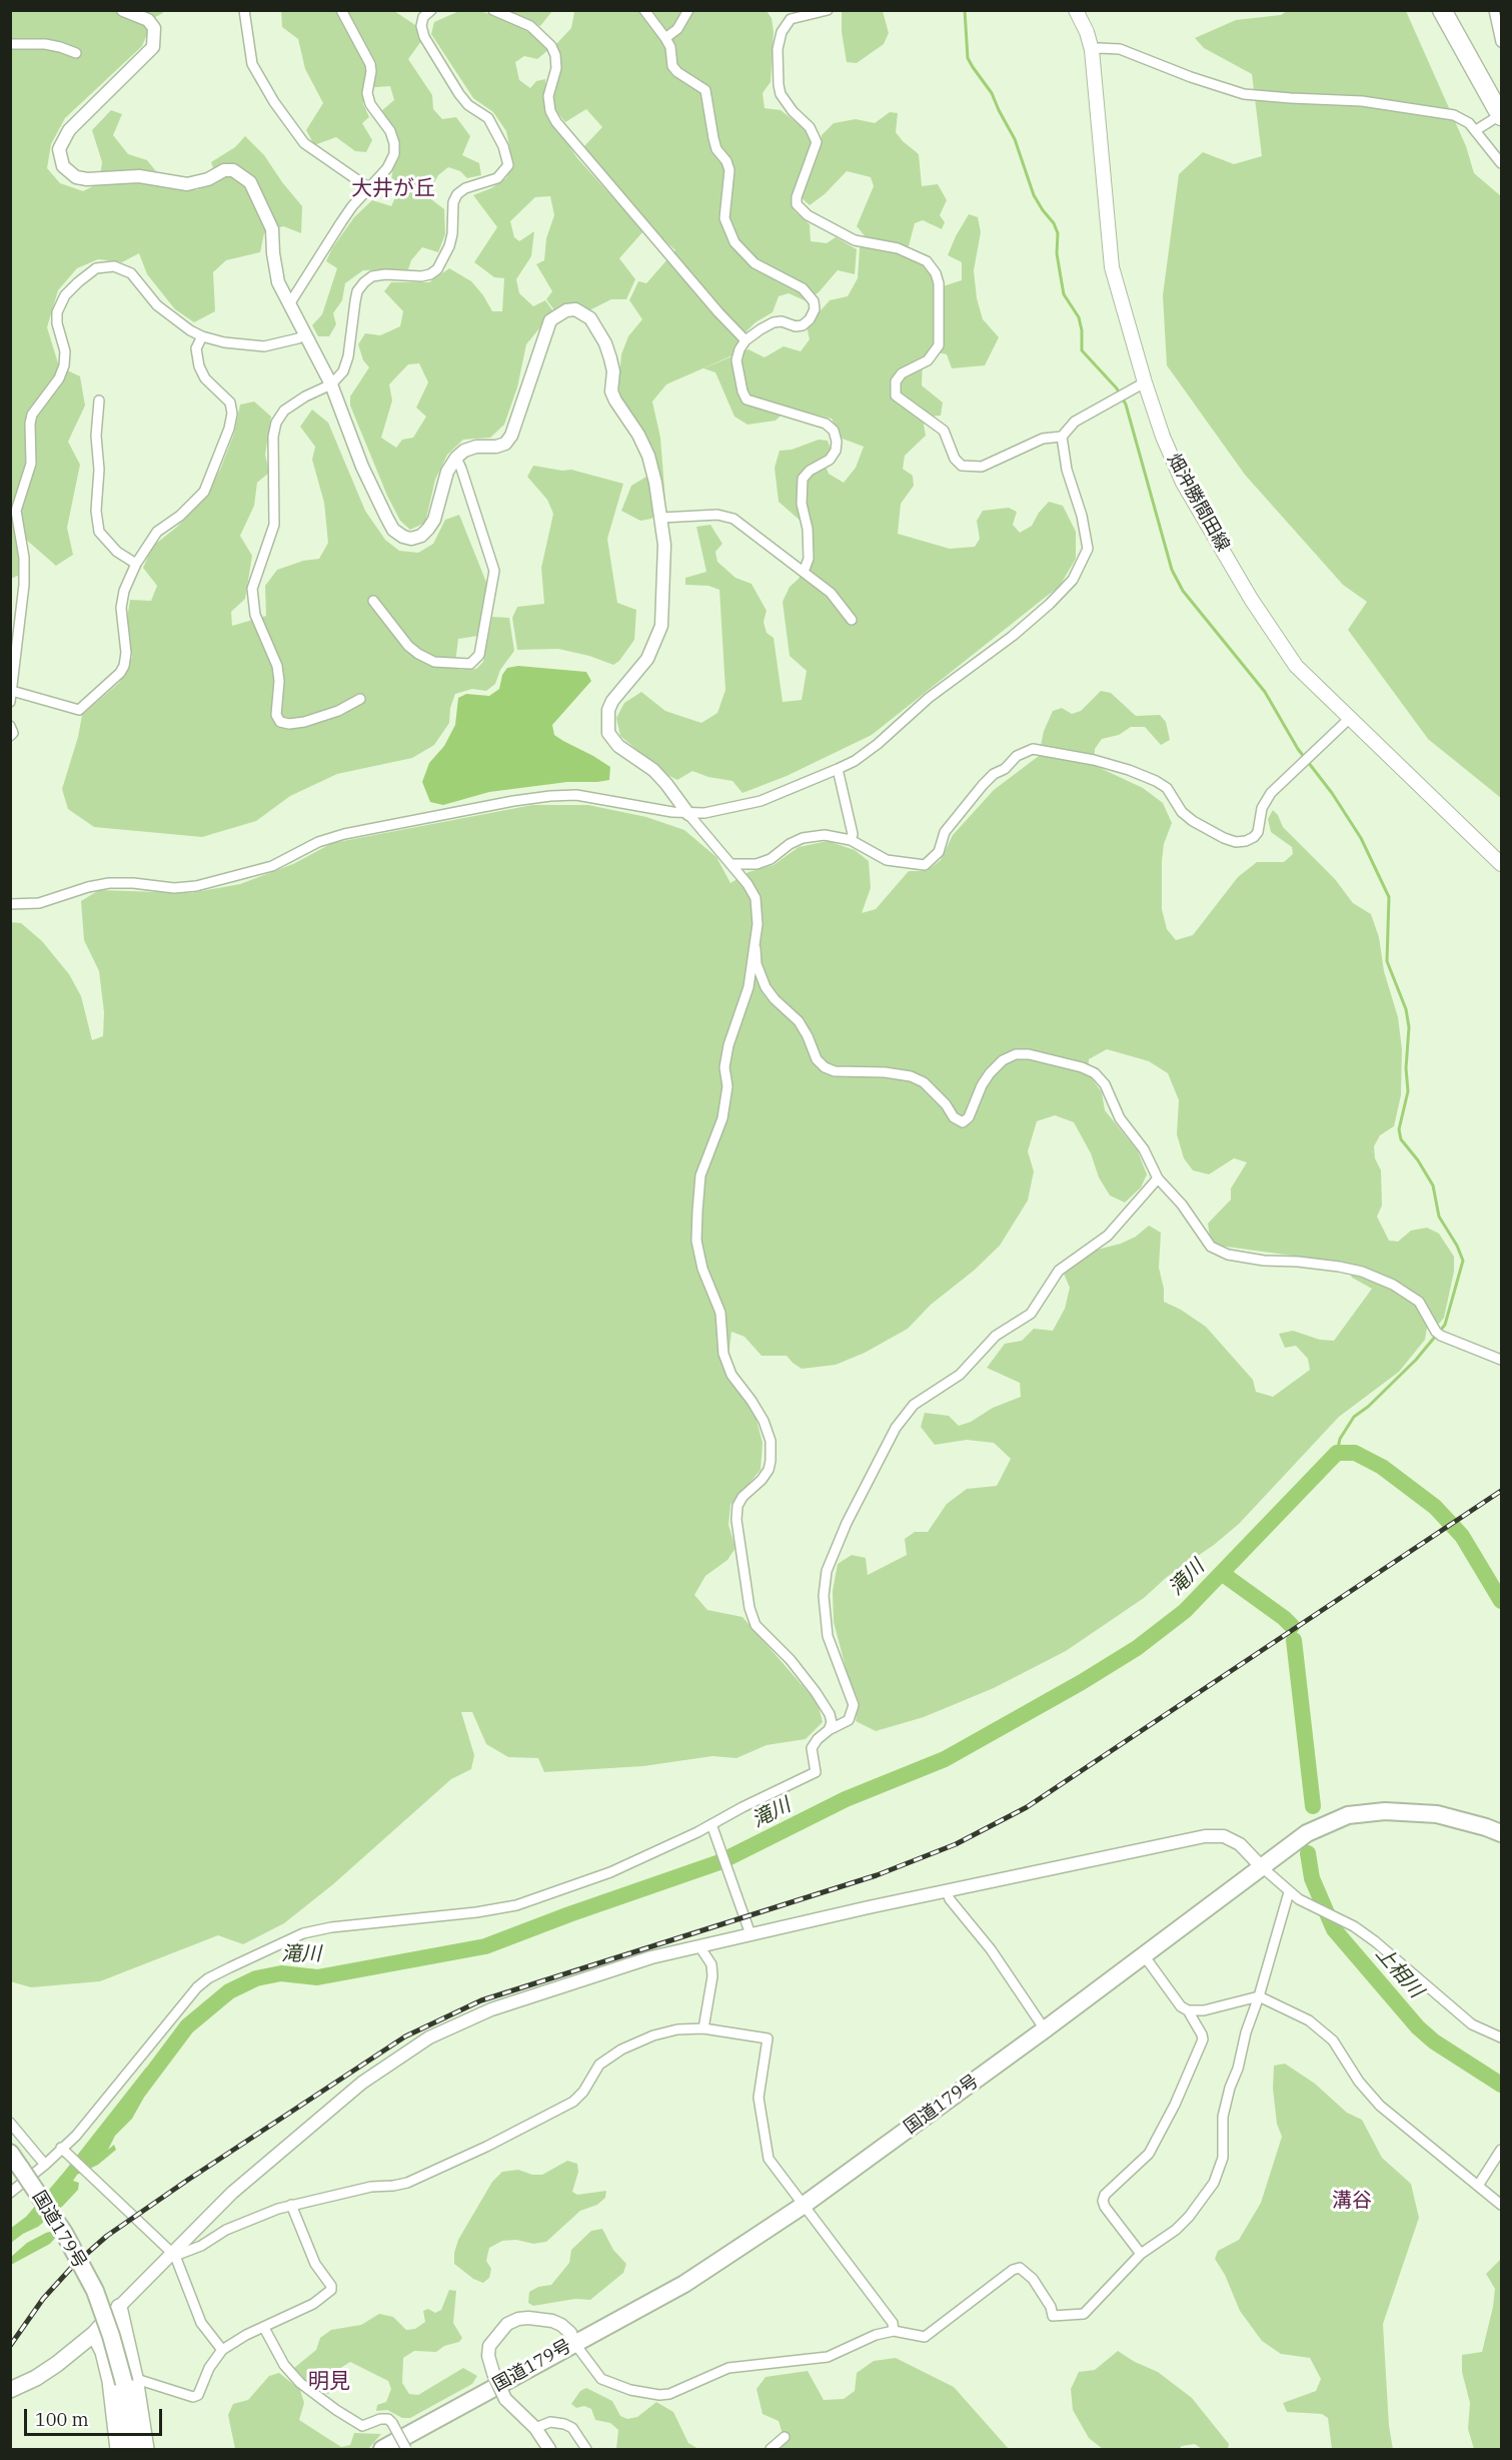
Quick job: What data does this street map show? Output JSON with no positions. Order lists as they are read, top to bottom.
{
  "streets": {
    "highway": ["国道179号"],
    "main road": ["畑沖勝間田線"]
  },
  "districts": ["大井が丘", "溝谷", "明見"],
  "water": ["滝川", "上相川"],
  "scale_bar": "100 m"
}
